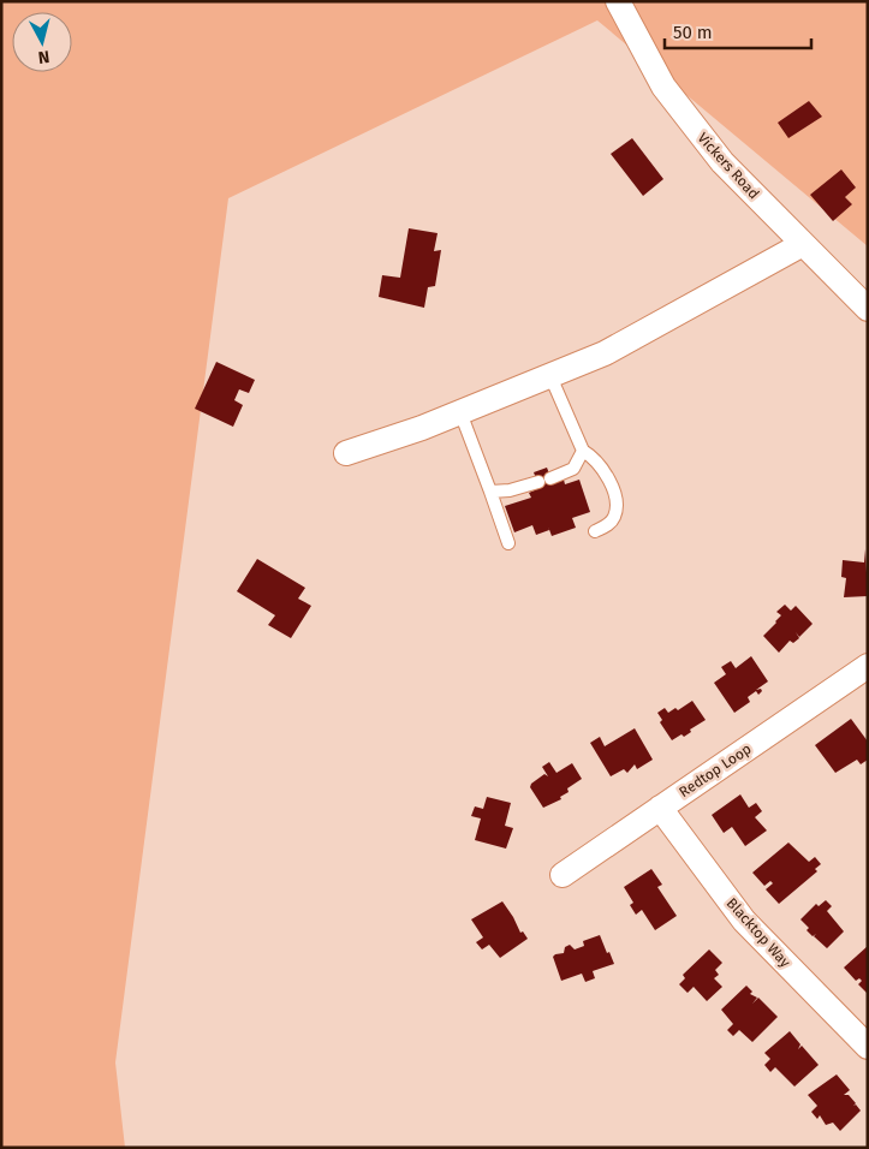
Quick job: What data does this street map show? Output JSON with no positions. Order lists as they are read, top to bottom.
{
  "streets": {
    "street": ["Vickers Road", "Redtop Loop", "Blacktop Way"]
  },
  "crossings": [
    ["Redtop Loop", "Blacktop Way"]
  ],
  "scale_bar": "50 m",
  "north": "bottom"
}
